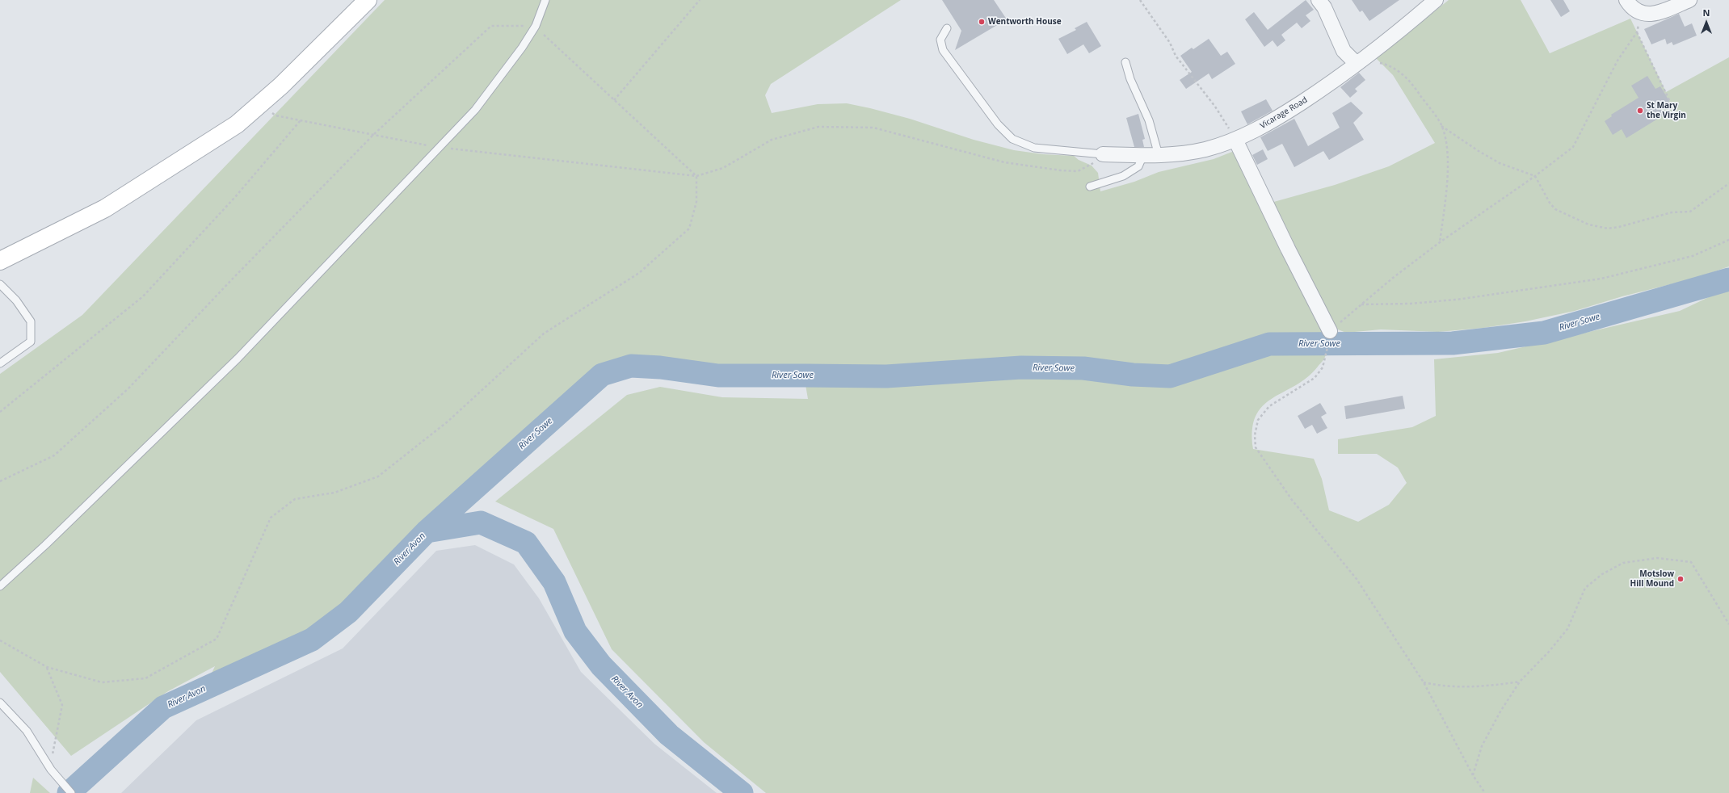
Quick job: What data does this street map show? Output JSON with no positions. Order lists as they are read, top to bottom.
{
  "streets": {
    "street": ["Vicarage Road"]
  },
  "water": ["River Sowe", "River Avon"],
  "places": ["Wentworth House", "St Mary the Virgin", "Motslow Hill Mound"],
  "north": "top"
}
